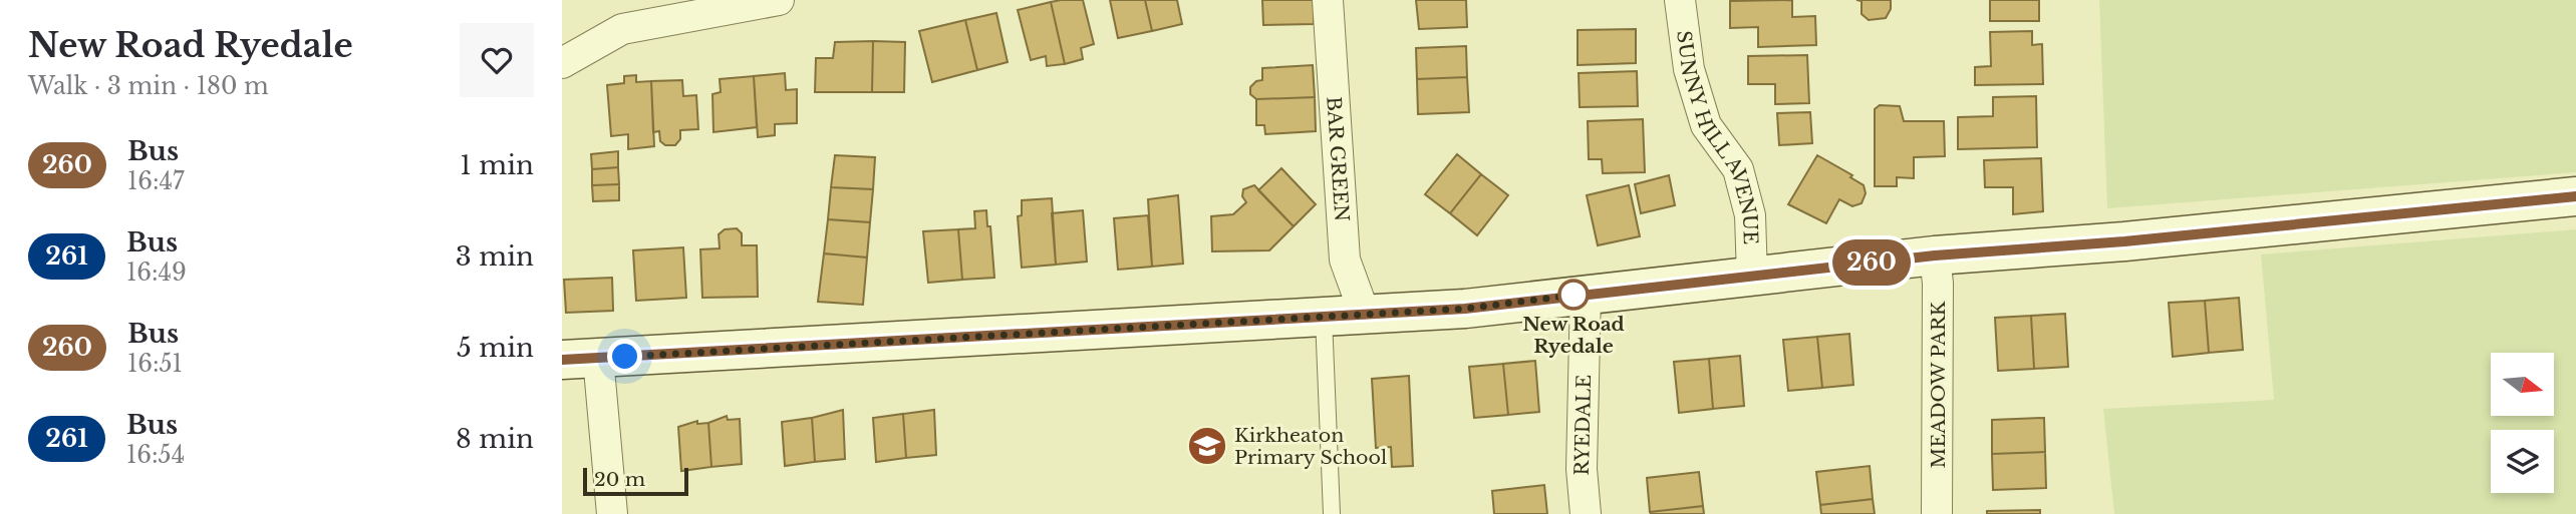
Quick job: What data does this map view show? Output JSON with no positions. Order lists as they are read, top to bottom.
{
  "streets": {
    "street": [
      "SUNNY HILL AVENUE",
      "BAR GREEN",
      "MEADOW PARK",
      "RYEDALE"
    ]
  },
  "places": {
    "other": ["New Road Ryedale"],
    "school or university": ["Kirkheaton Primary School"]
  },
  "lines": ["bus line 260"],
  "scale_bar": "20 m",
  "north": "right",
  "page": {
    "heading": ["New Road Ryedale", "Walk · 3 min · 180 m"],
    "on_map": "260",
    "list": [
      {
        "mark": "260",
        "name": "Bus",
        "note": "16:47",
        "value": "1 min"
      },
      {
        "mark": "261",
        "name": "Bus",
        "note": "16:49",
        "value": "3 min"
      },
      {
        "mark": "260",
        "name": "Bus",
        "note": "16:51",
        "value": "5 min"
      },
      {
        "mark": "261",
        "name": "Bus",
        "note": "16:54",
        "value": "8 min"
      }
    ],
    "scale": "20 m"
  }
}
